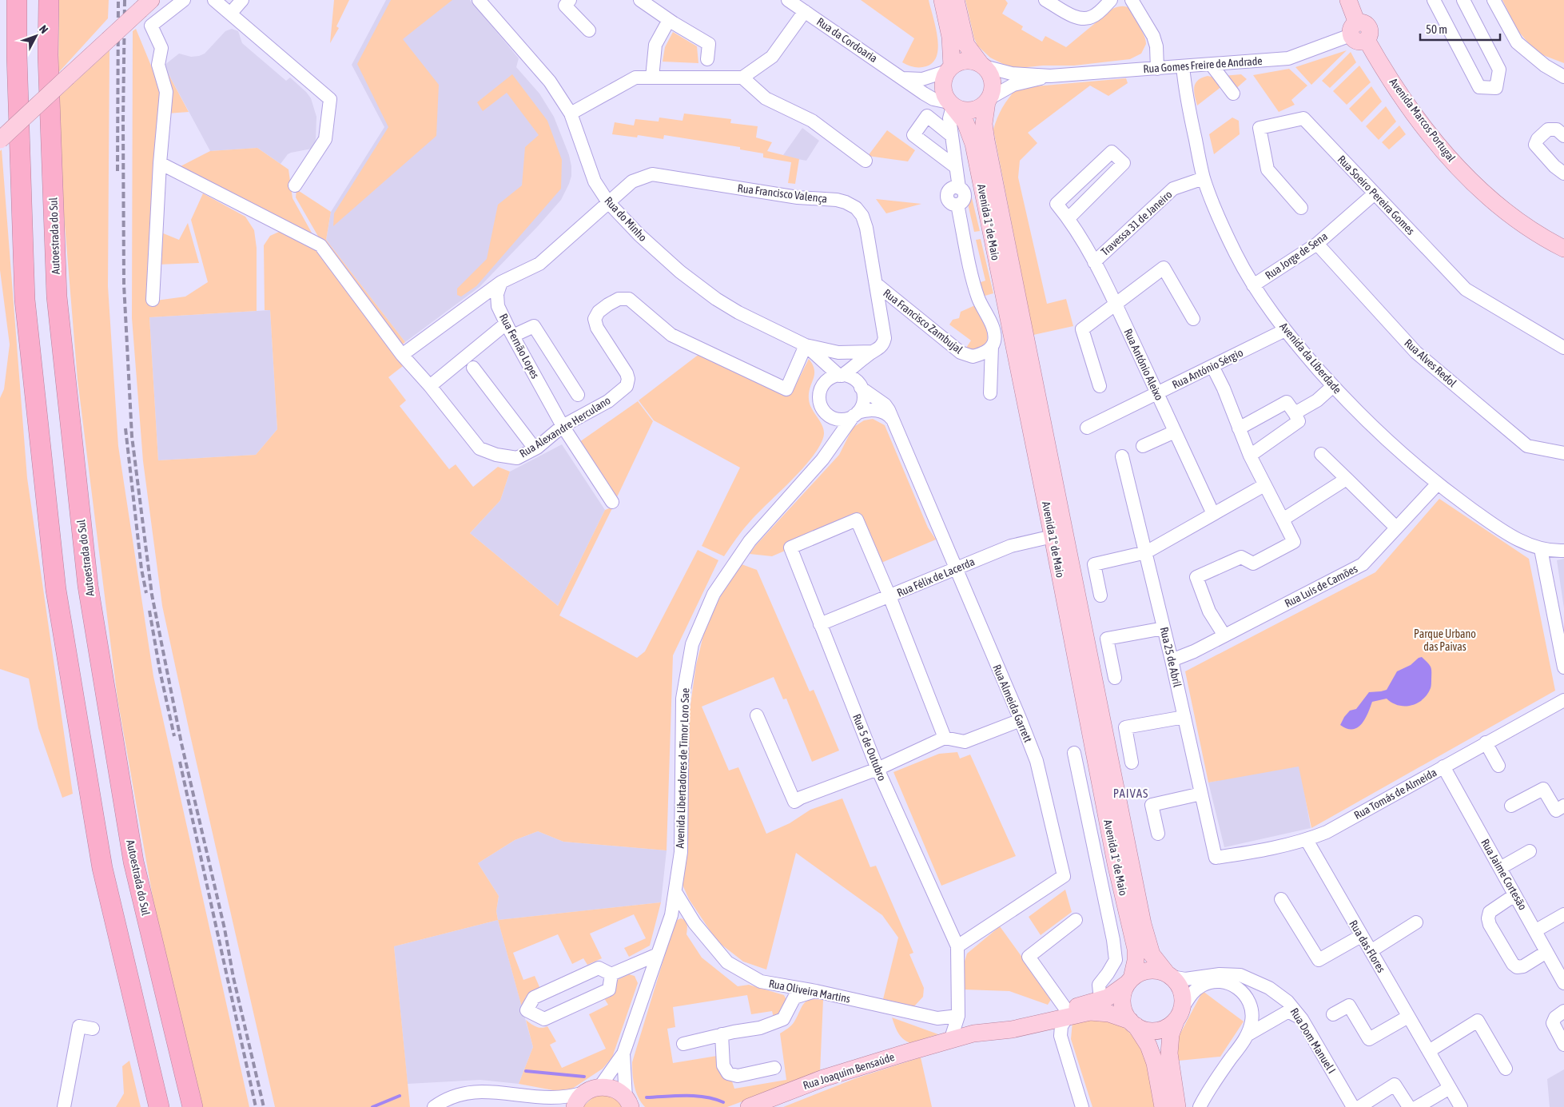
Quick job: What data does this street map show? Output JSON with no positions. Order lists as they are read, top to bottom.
{
  "streets": {
    "highway": ["Autoestrada do Sul"],
    "main road": ["Avenida Marcos Portugal", "Avenida 1º de Maio", "Rua Joaquim Bensaúde"],
    "street": [
      "Rua da Cordoaria",
      "Rua Gomes Freire de Andrade",
      "Rua Francisco Valença",
      "Rua Soeiro Pereira Gomes",
      "Rua do Minho",
      "Travessa 31 de Janeiro",
      "Rua Jorge de Sena",
      "Rua Francisco Zambujal",
      "Rua Fernão Lopes",
      "Avenida da Liberdade",
      "Rua Alves Redol",
      "Rua António Aleixo",
      "Rua António Sérgio",
      "Rua Alexandre Herculano",
      "Rua Félix de Lacerda",
      "Rua Luis de Camões",
      "Rua 25 de Abril",
      "Rua Almeida Garrett",
      "Rua 5 de Outubro",
      "Avenida Libertadores de Timor Loro Sae",
      "Rua Tomás de Almeida",
      "Rua Jaime Cortesão",
      "Rua das Flores",
      "Rua Oliveira Martins",
      "Rua Dom Manuel I"
    ]
  },
  "crossings": [
    ["Rua da Cordoaria", "Avenida 1º de Maio"],
    ["Rua Gomes Freire de Andrade", "Avenida Marcos Portugal"],
    ["Rua Gomes Freire de Andrade", "Avenida da Liberdade"],
    ["Rua Francisco Valença", "Rua do Minho"],
    ["Rua Francisco Valença", "Rua Francisco Zambujal"],
    ["Rua Soeiro Pereira Gomes", "Rua Jorge de Sena"],
    ["Rua do Minho", "Rua Alexandre Herculano"],
    ["Rua do Minho", "Rua Almeida Garrett"],
    ["Rua do Minho", "Avenida Libertadores de Timor Loro Sae"],
    ["Avenida 1º de Maio", "Rua Félix de Lacerda"],
    ["Avenida 1º de Maio", "Rua Dom Manuel I"],
    ["Travessa 31 de Janeiro", "Avenida da Liberdade"],
    ["Travessa 31 de Janeiro", "Rua António Aleixo"],
    ["Rua Jorge de Sena", "Avenida da Liberdade"],
    ["Rua Jorge de Sena", "Rua Alves Redol"],
    ["Rua Fernão Lopes", "Rua Alexandre Herculano"],
    ["Avenida da Liberdade", "Rua António Sérgio"],
    ["Avenida da Liberdade", "Rua Luis de Camões"],
    ["Rua António Aleixo", "Rua António Sérgio"],
    ["Rua Félix de Lacerda", "Rua Almeida Garrett"],
    ["Rua Félix de Lacerda", "Rua 5 de Outubro"],
    ["Rua Luis de Camões", "Rua 25 de Abril"],
    ["Rua 25 de Abril", "Rua Tomás de Almeida"],
    ["Rua Almeida Garrett", "Rua 5 de Outubro"],
    ["Rua Almeida Garrett", "Avenida Libertadores de Timor Loro Sae"],
    ["Rua 5 de Outubro", "Rua Oliveira Martins"],
    ["Avenida Libertadores de Timor Loro Sae", "Rua Oliveira Martins"],
    ["Rua Tomás de Almeida", "Rua Jaime Cortesão"],
    ["Rua Tomás de Almeida", "Rua das Flores"]
  ],
  "districts": ["PAIVAS"],
  "parks": ["Parque Urbano das Paivas"],
  "scale_bar": "50 m",
  "north": "top right"
}
